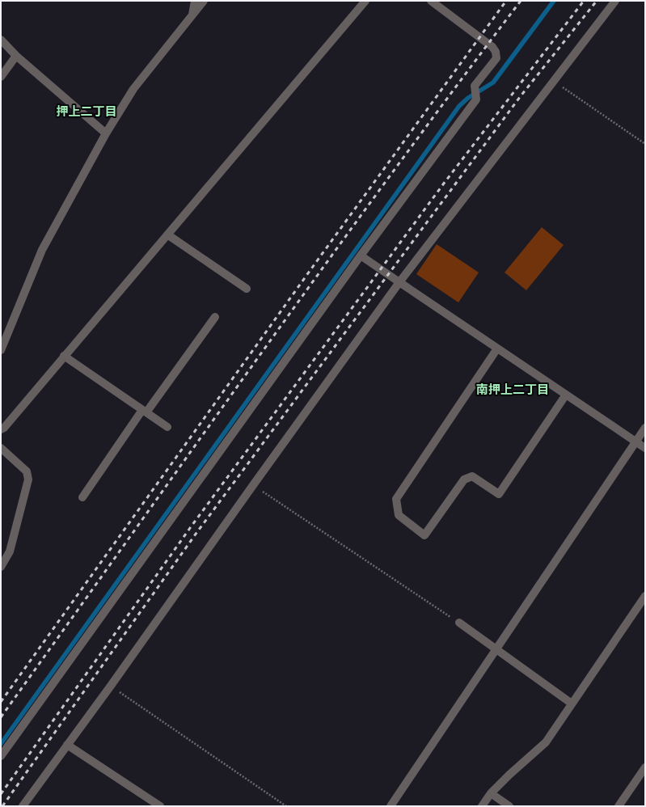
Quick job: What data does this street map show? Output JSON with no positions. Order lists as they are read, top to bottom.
{
  "districts": ["押上二丁目", "南押上二丁目"]
}
